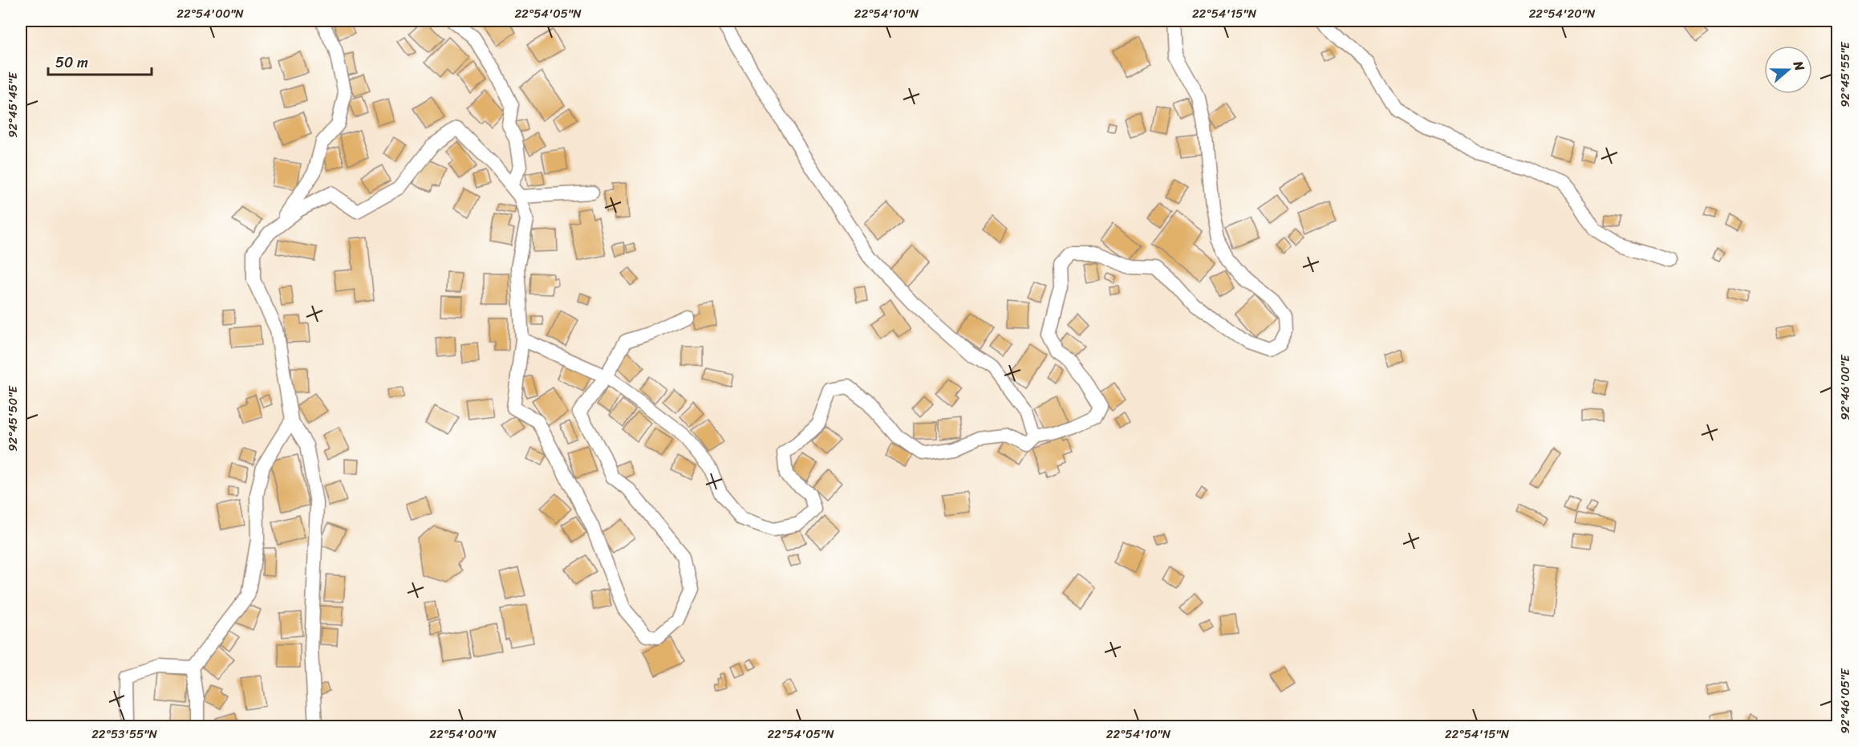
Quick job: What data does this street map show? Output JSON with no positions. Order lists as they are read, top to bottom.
{
  "scale_bar": "50 m",
  "north": "right",
  "coordinates": [
    "22°54'00\"N",
    "22°54'05\"N",
    "22°54'10\"N",
    "22°54'15\"N",
    "22°54'20\"N",
    "92°45'55\"E",
    "92°45'45\"E",
    "92°46'00\"E",
    "92°45'50\"E",
    "92°46'05\"E",
    "22°53'55\"N"
  ]
}
